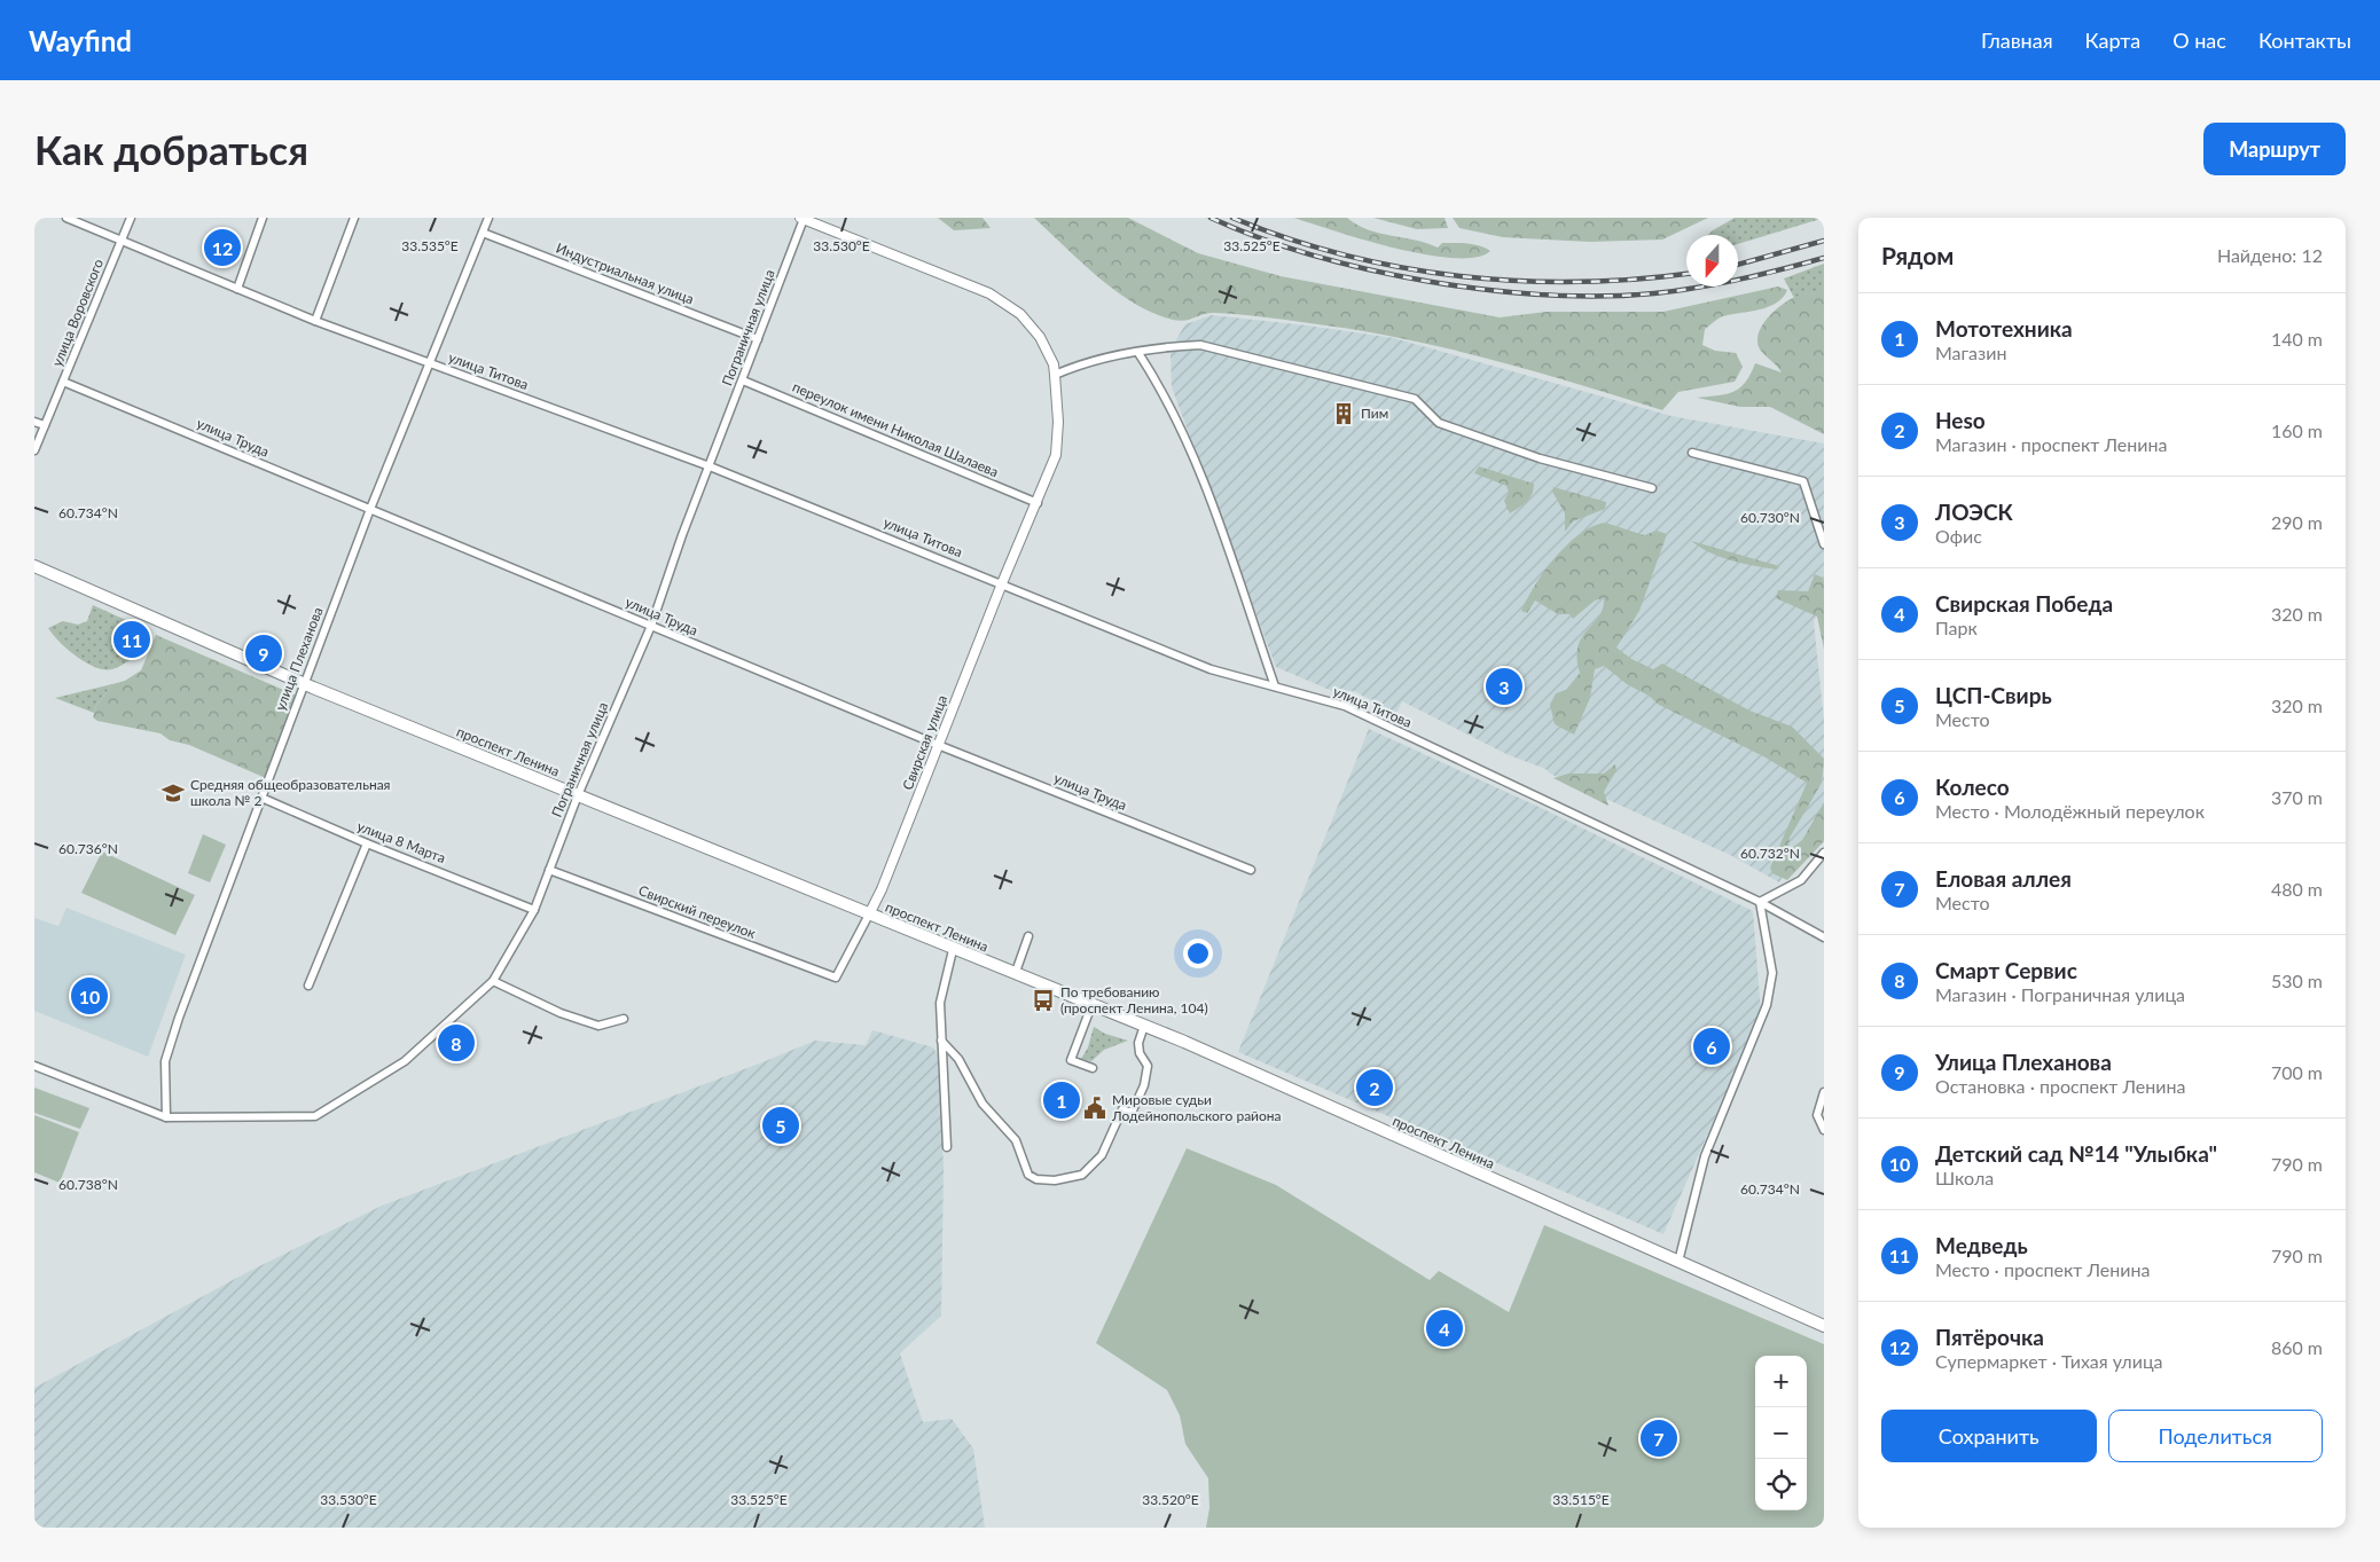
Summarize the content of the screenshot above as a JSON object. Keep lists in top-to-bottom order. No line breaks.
{"streets":{"main road":["проспект Ленина"],"street":["Индустриальная улица","улица Воровского","Пограничная улица","улица Титова","переулок имени Николая Шалаева","улица Труда","улица Плеханова","Свирская улица","улица 8 Марта","Свирский переулок"]},"crossings":[["Индустриальная улица","Пограничная улица"],["Индустриальная улица","улица Плеханова"],["улица Воровского","улица Титова"],["улица Воровского","улица Труда"],["Пограничная улица","улица Титова"],["Пограничная улица","переулок имени Николая Шалаева"],["Пограничная улица","улица Труда"],["Пограничная улица","улица Плеханова"],["Пограничная улица","Свирская улица"],["Пограничная улица","проспект Ленина"],["Пограничная улица","улица 8 Марта"],["Пограничная улица","Свирский переулок"],["улица Титова","улица Плеханова"],["улица Титова","Свирская улица"],["переулок имени Николая Шалаева","Свирская улица"],["улица Труда","улица Плеханова"],["улица Труда","Свирская улица"],["улица Плеханова","проспект Ленина"],["улица Плеханова","улица 8 Марта"],["Свирская улица","проспект Ленина"],["Свирская улица","Свирский переулок"]],"places":{"building":["Пим"],"school or university":["Средняя общеобразовательная школа № 2"],"bus stop":["По требованию (проспект Ленина, 104)"],"public building":["Мировые судьи Лодейнопольского района"]},"north":"bottom","page":{"header":"Wayfind","nav":["Главная","Карта","О нас","Контакты"],"buttons":["Маршрут",["Сохранить","Поделиться"]],"title":"Как добраться","heading":["Рядом","Найдено: 12"],"pins":["12","11","9","3","10","8","6","2","1","5","4","7"],"list":[{"mark":"1","name":"Мототехника","note":"Магазин","value":"140 m"},{"mark":"2","name":"Heso","note":"Магазин · проспект Ленина","value":"160 m"},{"mark":"3","name":"ЛОЭСК","note":"Офис","value":"290 m"},{"mark":"4","name":"Свирская Победа","note":"Парк","value":"320 m"},{"mark":"5","name":"ЦСП-Свирь","note":"Место","value":"320 m"},{"mark":"6","name":"Колесо","note":"Место · Молодёжный переулок","value":"370 m"},{"mark":"7","name":"Еловая аллея","note":"Место","value":"480 m"},{"mark":"8","name":"Смарт Сервис","note":"Магазин · Пограничная улица","value":"530 m"},{"mark":"9","name":"Улица Плеханова","note":"Остановка · проспект Ленина","value":"700 m"},{"mark":"10","name":"Детский сад №14 \"Улыбка\"","note":"Школа","value":"790 m"},{"mark":"11","name":"Медведь","note":"Место · проспект Ленина","value":"790 m"},{"mark":"12","name":"Пятёрочка","note":"Супермаркет · Тихая улица","value":"860 m"}],"map_buttons":["+","−"]},"coordinates":["33.535°E","33.530°E","33.525°E","60.734°N","60.730°N","60.736°N","60.732°N","60.738°N","33.520°E","33.515°E"]}
